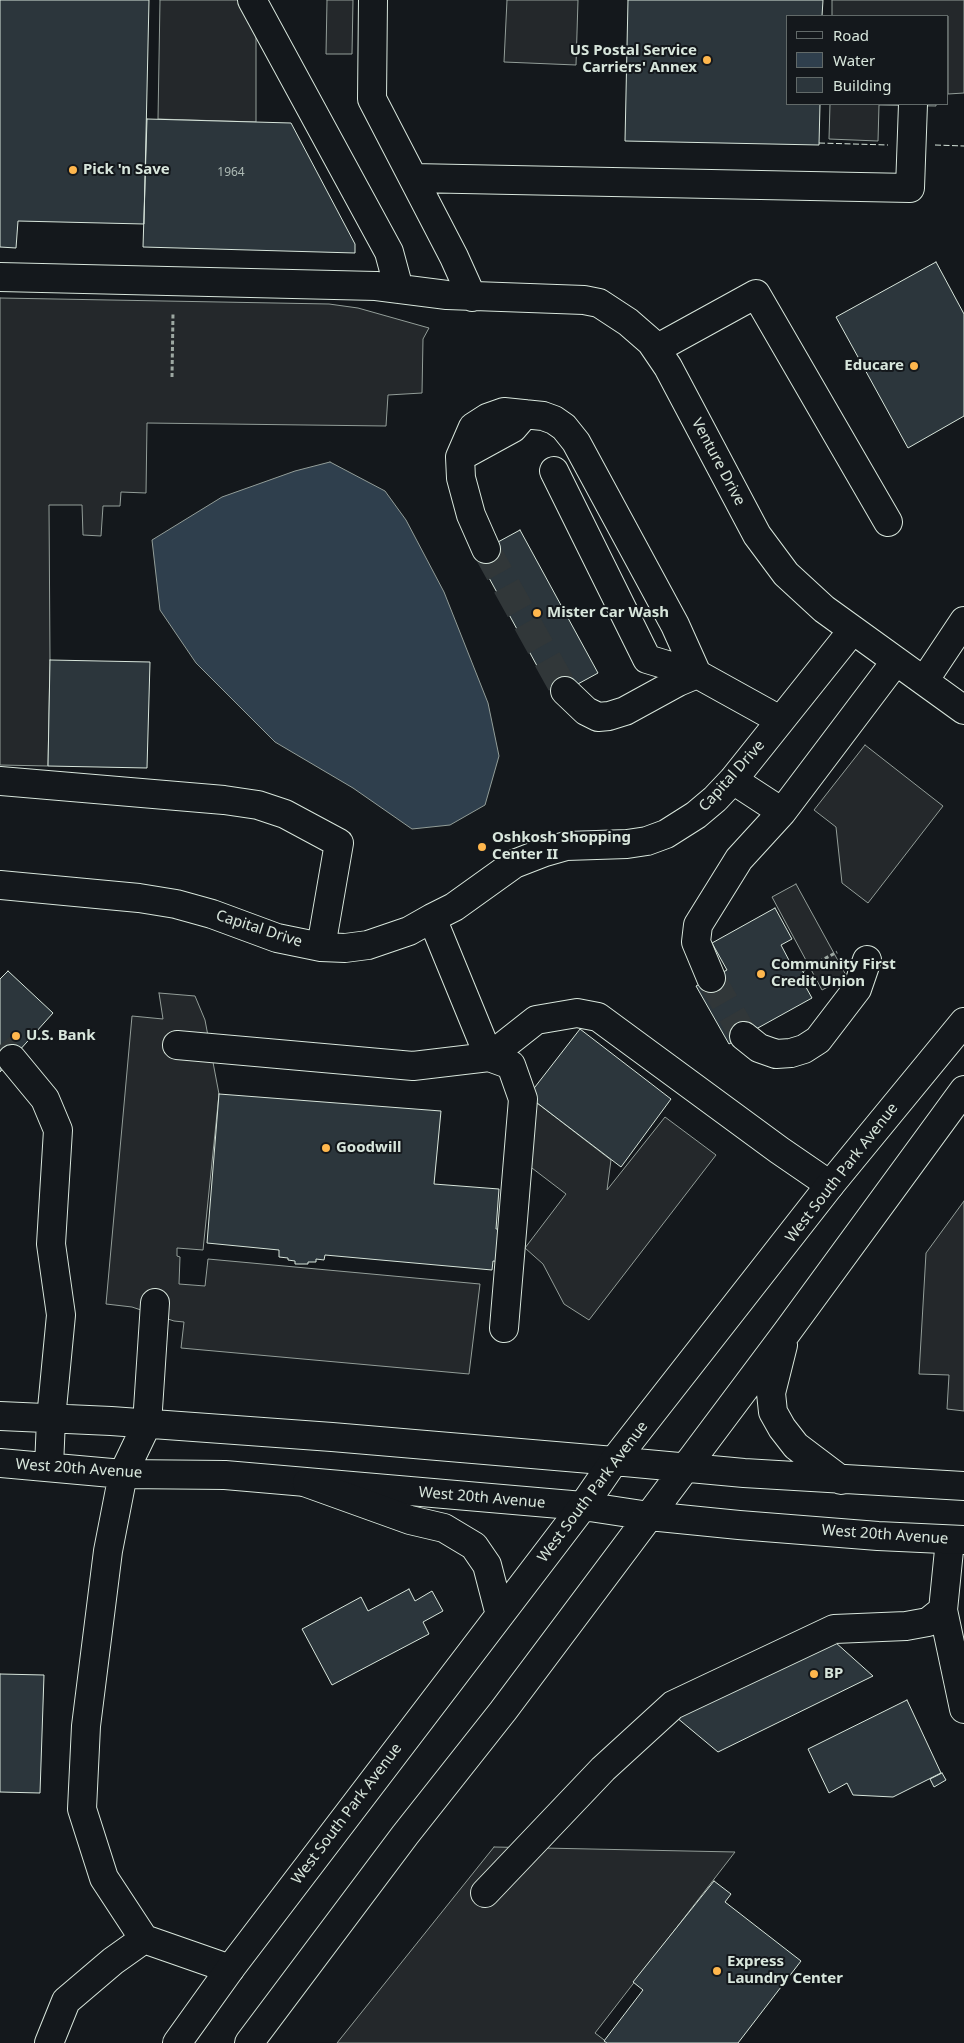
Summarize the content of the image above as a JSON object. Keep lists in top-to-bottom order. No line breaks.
{"streets":{"main road":["Venture Drive","Capital Drive","West South Park Avenue","West 20th Avenue"]},"crossings":[["Venture Drive","Capital Drive"],["West South Park Avenue","West 20th Avenue"]],"places":["US Postal Service Carriers' Annex","Pick 'n Save","Educare","Mister Car Wash","Oshkosh Shopping Center II","Community First Credit Union","U.S. Bank","Goodwill","BP","Express Laundry Center"],"house_numbers":["1964"],"legend":["Road","Water","Building"]}
